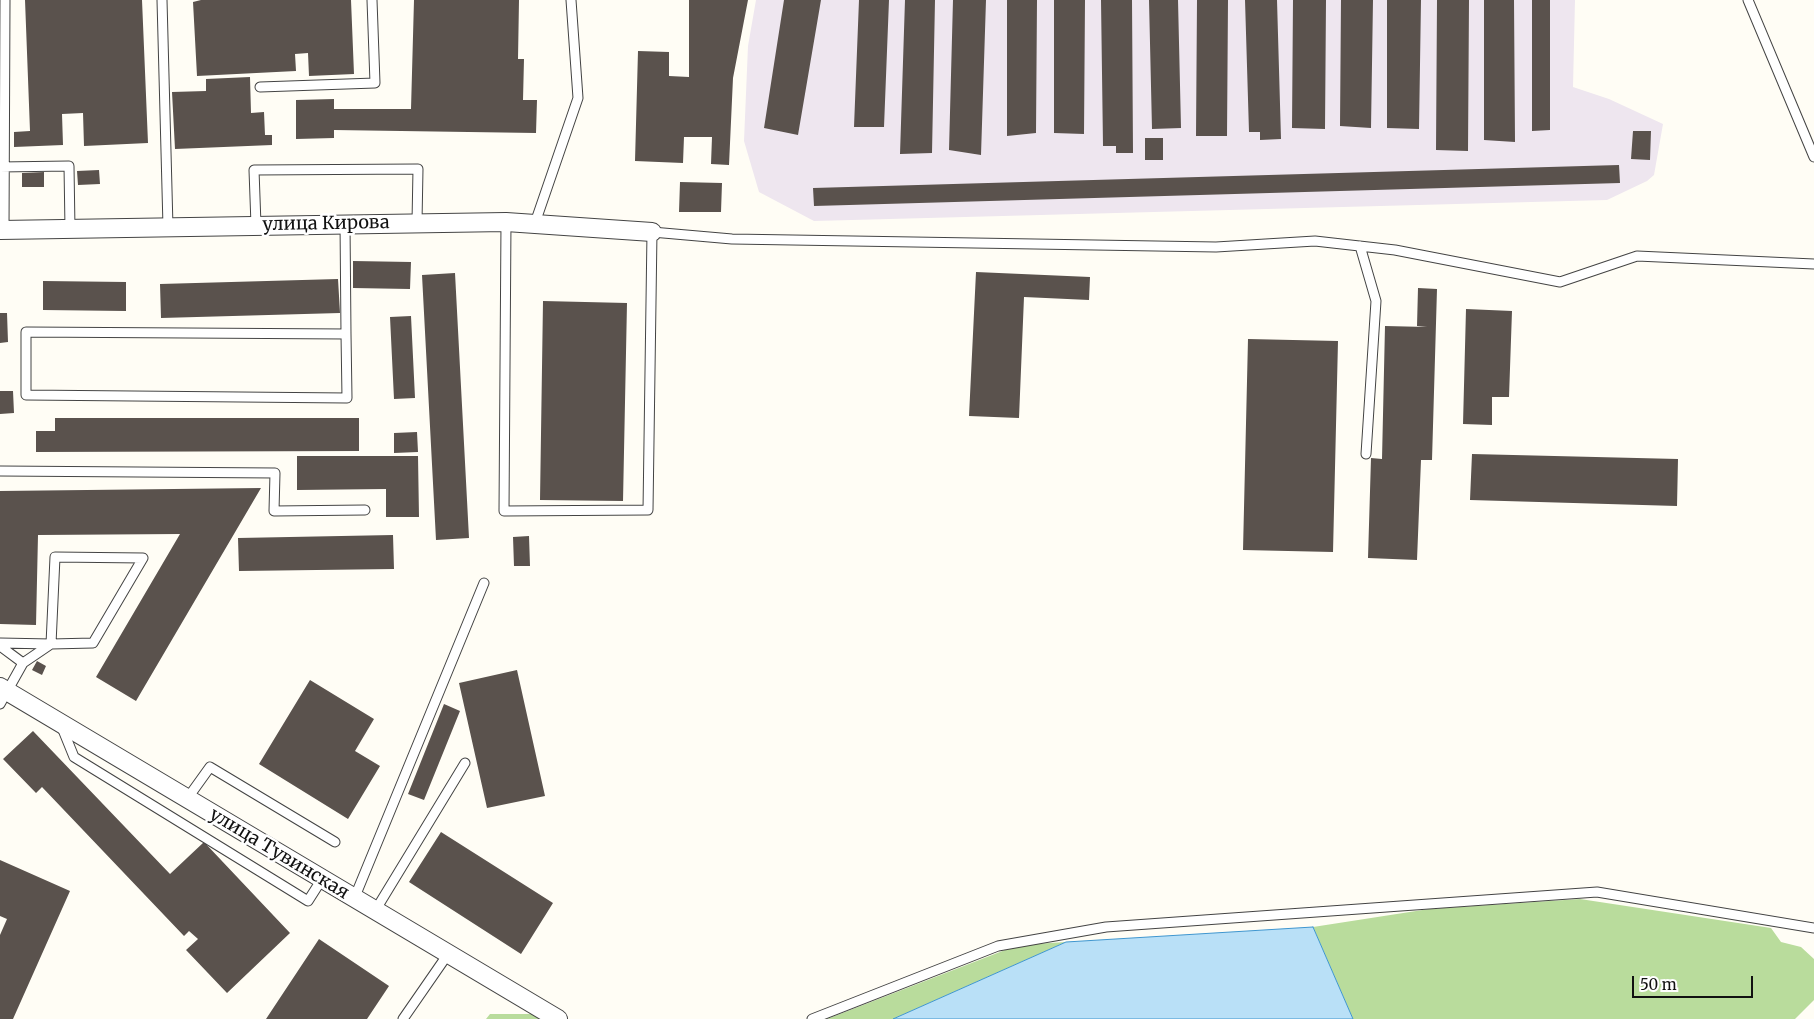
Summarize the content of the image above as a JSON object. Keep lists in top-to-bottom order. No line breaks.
{"streets":{"street":["улица Кирова","улица Тувинская"]},"scale_bar":"50 m"}
